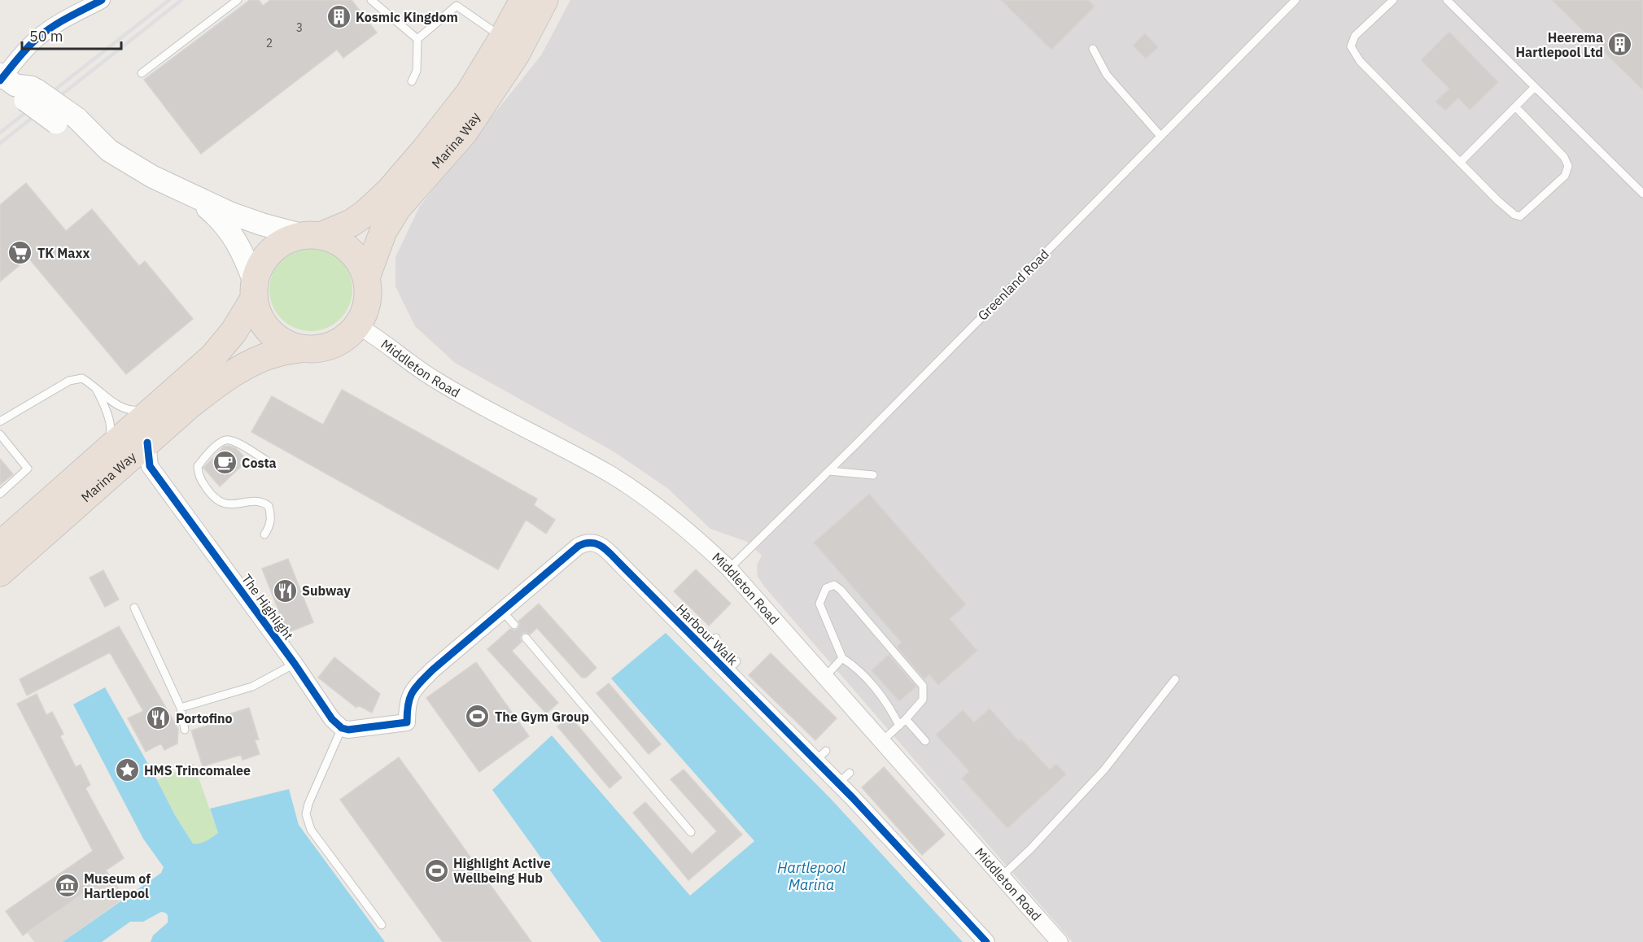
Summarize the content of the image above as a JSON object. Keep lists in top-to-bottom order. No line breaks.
{"streets":{"highway":["Marina Way"],"street":["Middleton Road","The Highlight","Harbour Walk"],"lane":["Greenland Road"]},"crossings":[["Marina Way","Middleton Road"],["Marina Way","The Highlight"],["Greenland Road","Middleton Road"],["The Highlight","Harbour Walk"]],"water":["Hartlepool Marina"],"places":{"building":["Kosmic Kingdom","Heerema Hartlepool Ltd"],"supermarket":["TK Maxx"],"cafe":["Costa"],"restaurant":["Subway","Portofino"],"sports":["The Gym Group","Highlight Active Wellbeing Hub"],"place":["HMS Trincomalee"],"museum":["Museum of Hartlepool"]},"house_numbers":["3","2"],"scale_bar":"50 m"}
